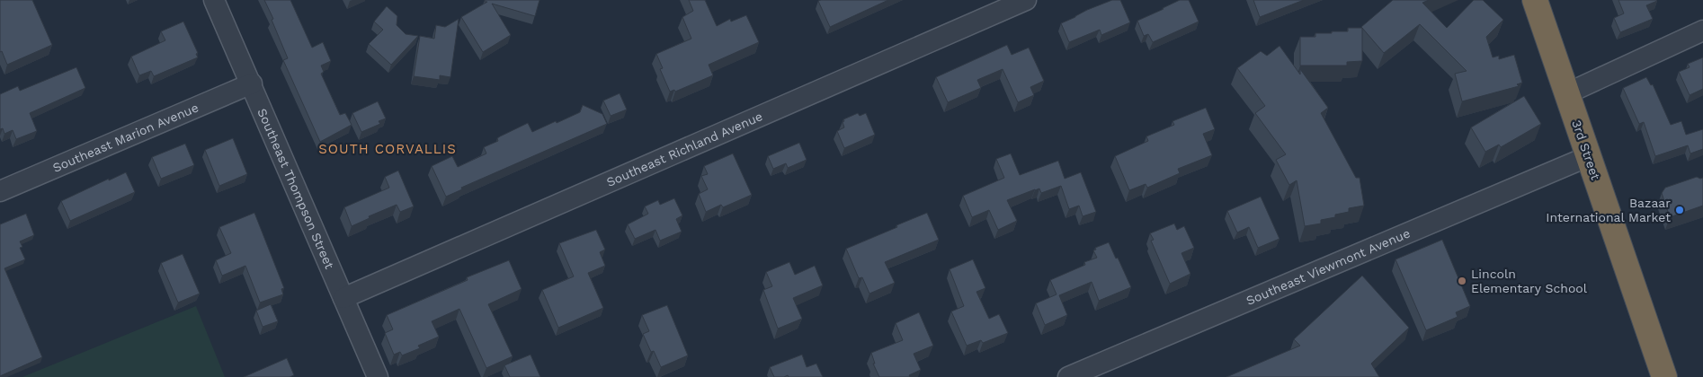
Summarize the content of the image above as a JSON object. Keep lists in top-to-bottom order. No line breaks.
{"streets":{"highway":["3rd Street"],"street":["Southeast Marion Avenue","Southeast Richland Avenue","Southeast Thompson Street","Southeast Viewmont Avenue"]},"crossings":[["Southeast Marion Avenue","Southeast Thompson Street"],["Southeast Richland Avenue","Southeast Thompson Street"],["3rd Street","Southeast Viewmont Avenue"]],"districts":["SOUTH CORVALLIS"],"places":["Bazaar International Market","Lincoln Elementary School"]}
